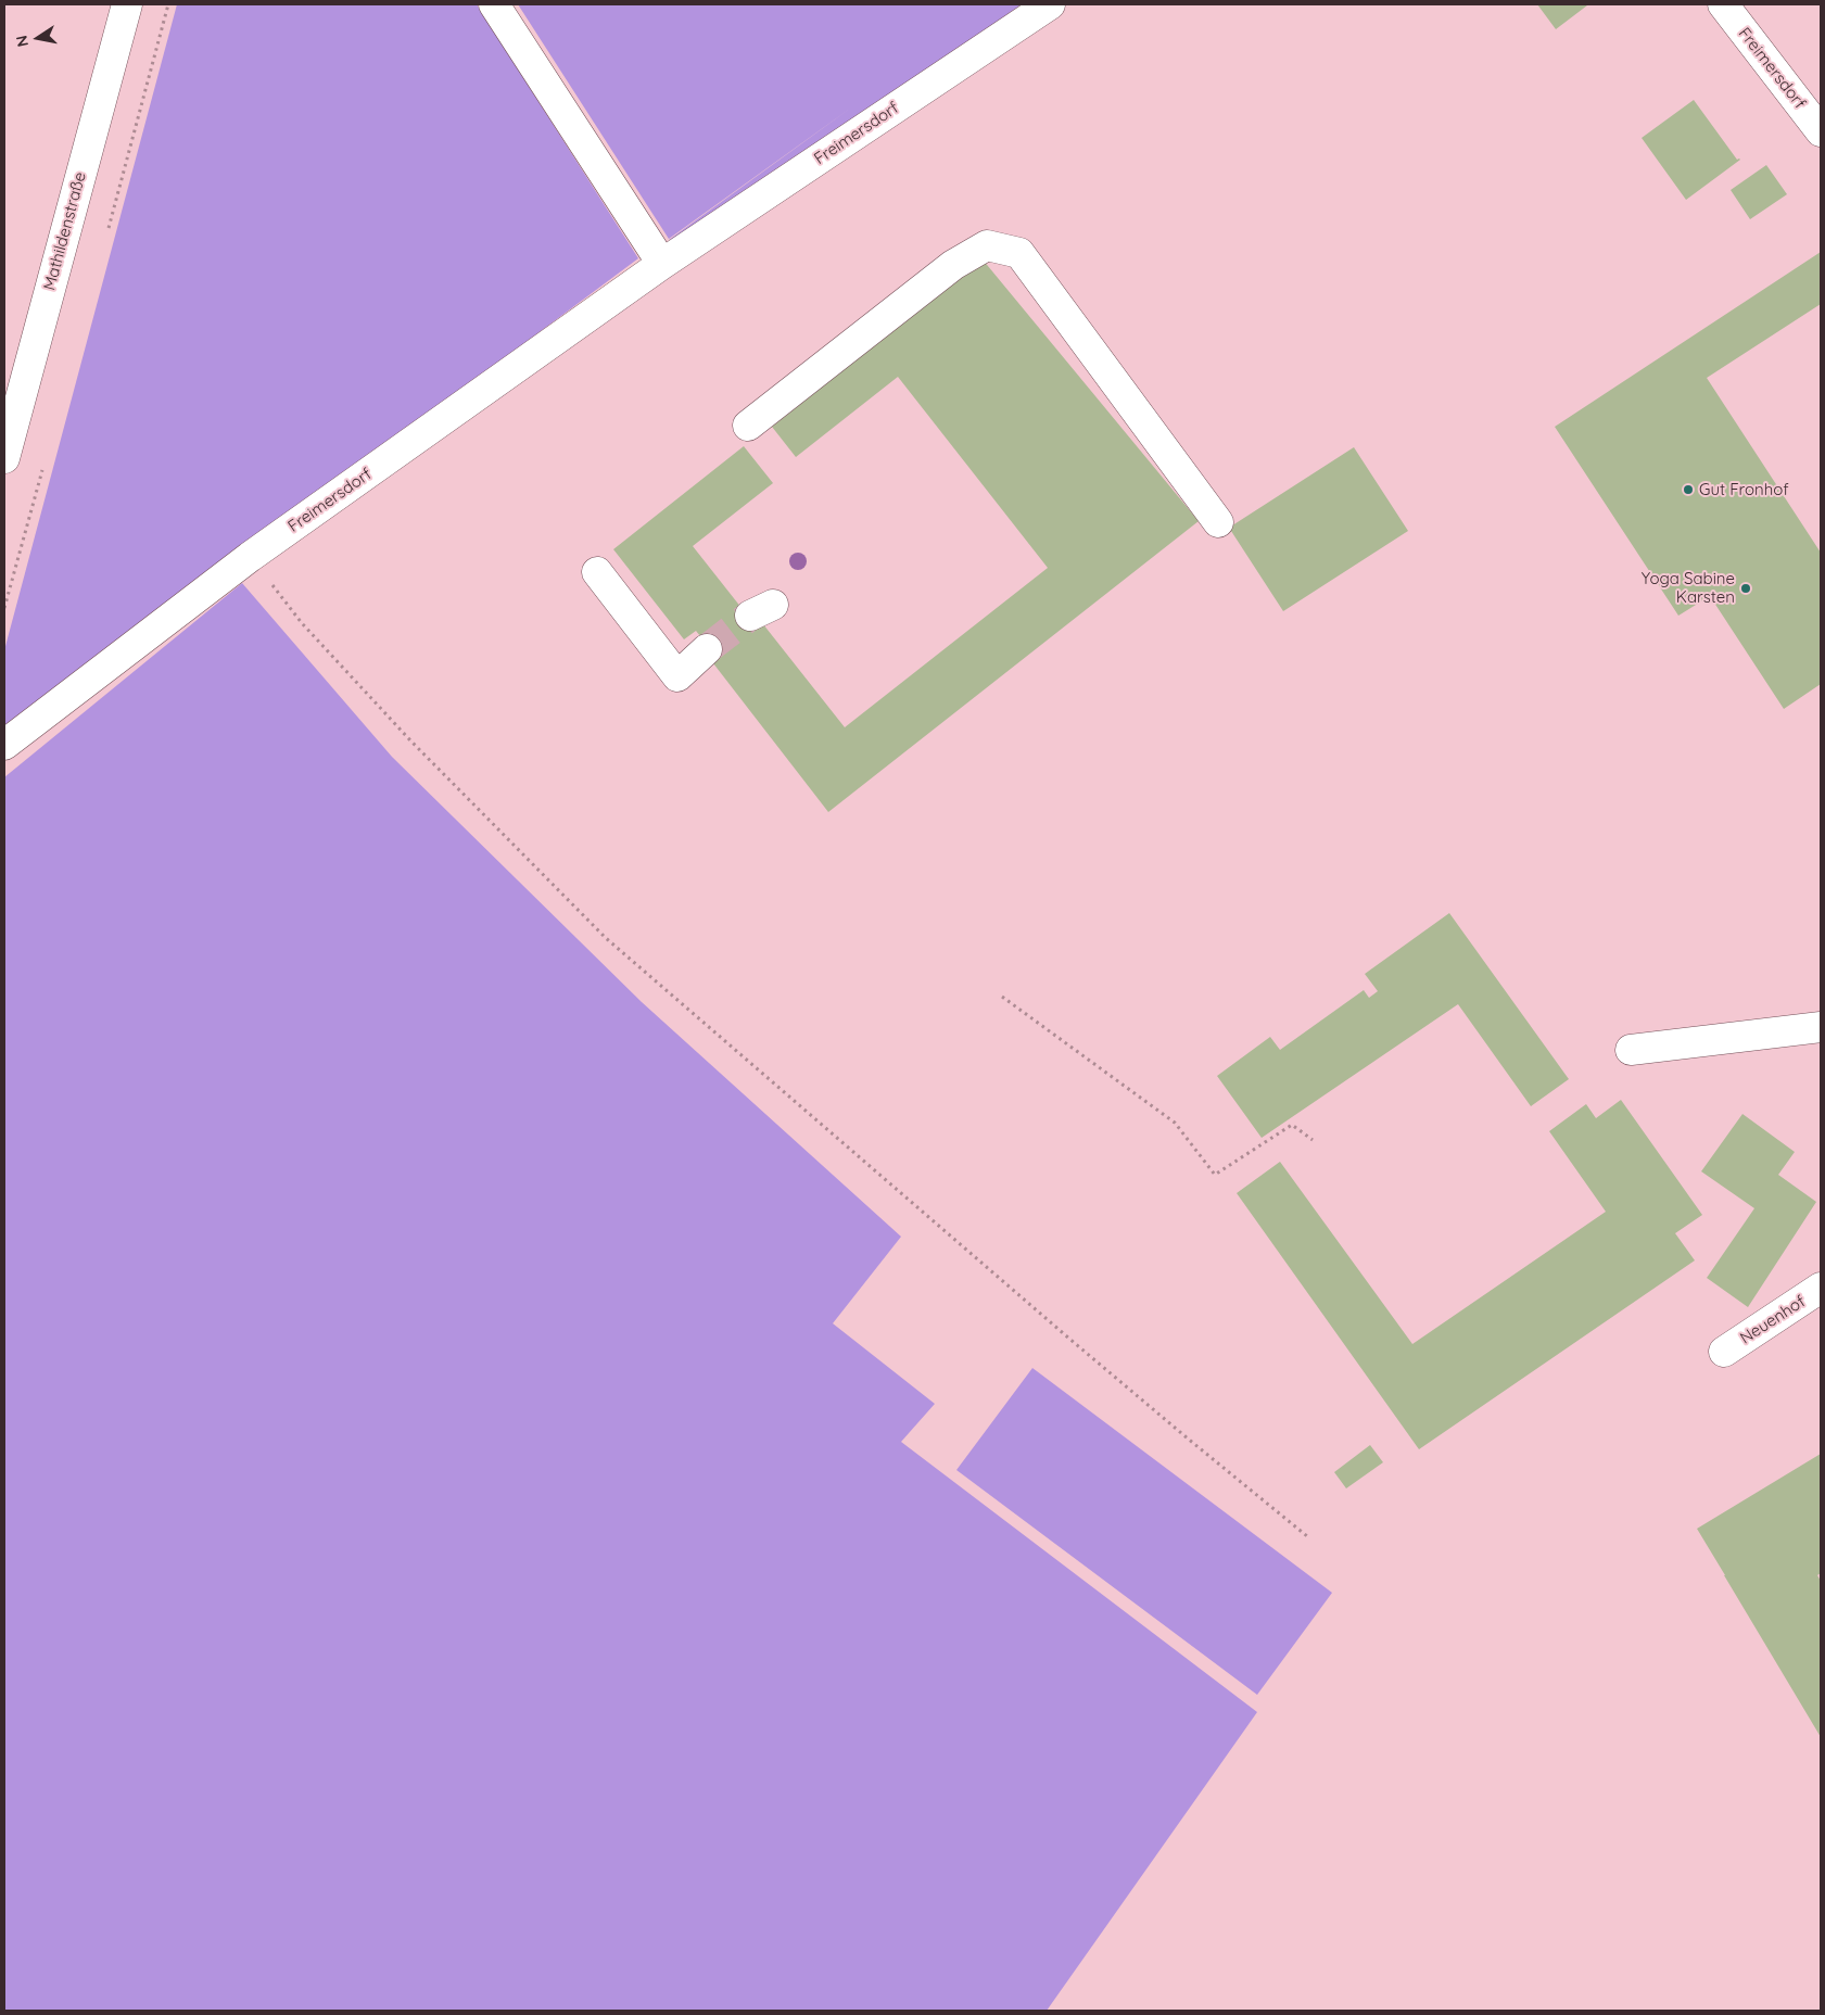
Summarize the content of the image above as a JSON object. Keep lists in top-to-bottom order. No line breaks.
{"streets":{"street":["Freimersdorf","Mathildenstraße","Neuenhof"]},"places":["Gut Fronhof","Yoga Sabine Karsten"],"north":"left"}
